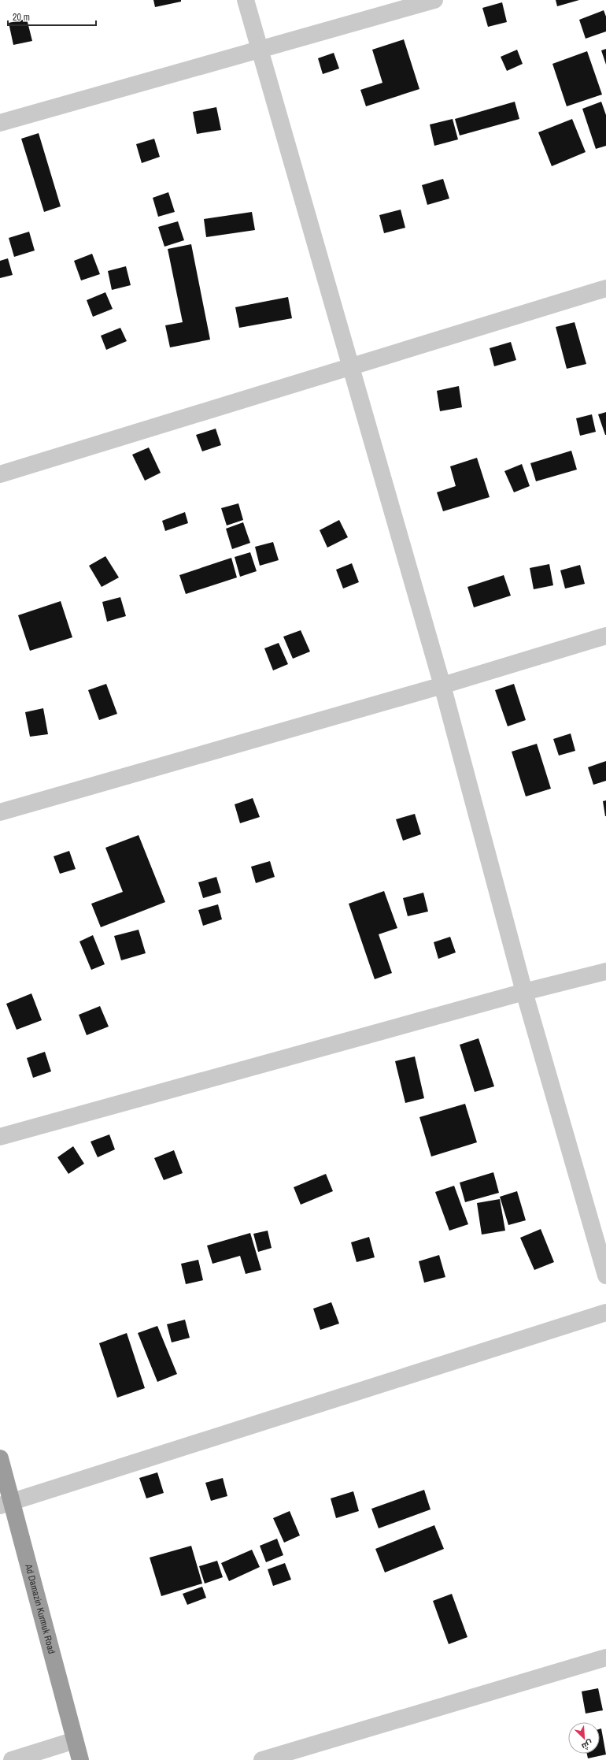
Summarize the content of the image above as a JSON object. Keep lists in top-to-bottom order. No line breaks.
{"streets":{"highway":["Ad Damazin Kurmuk Road"]},"scale_bar":"20 m","north":"bottom right"}
